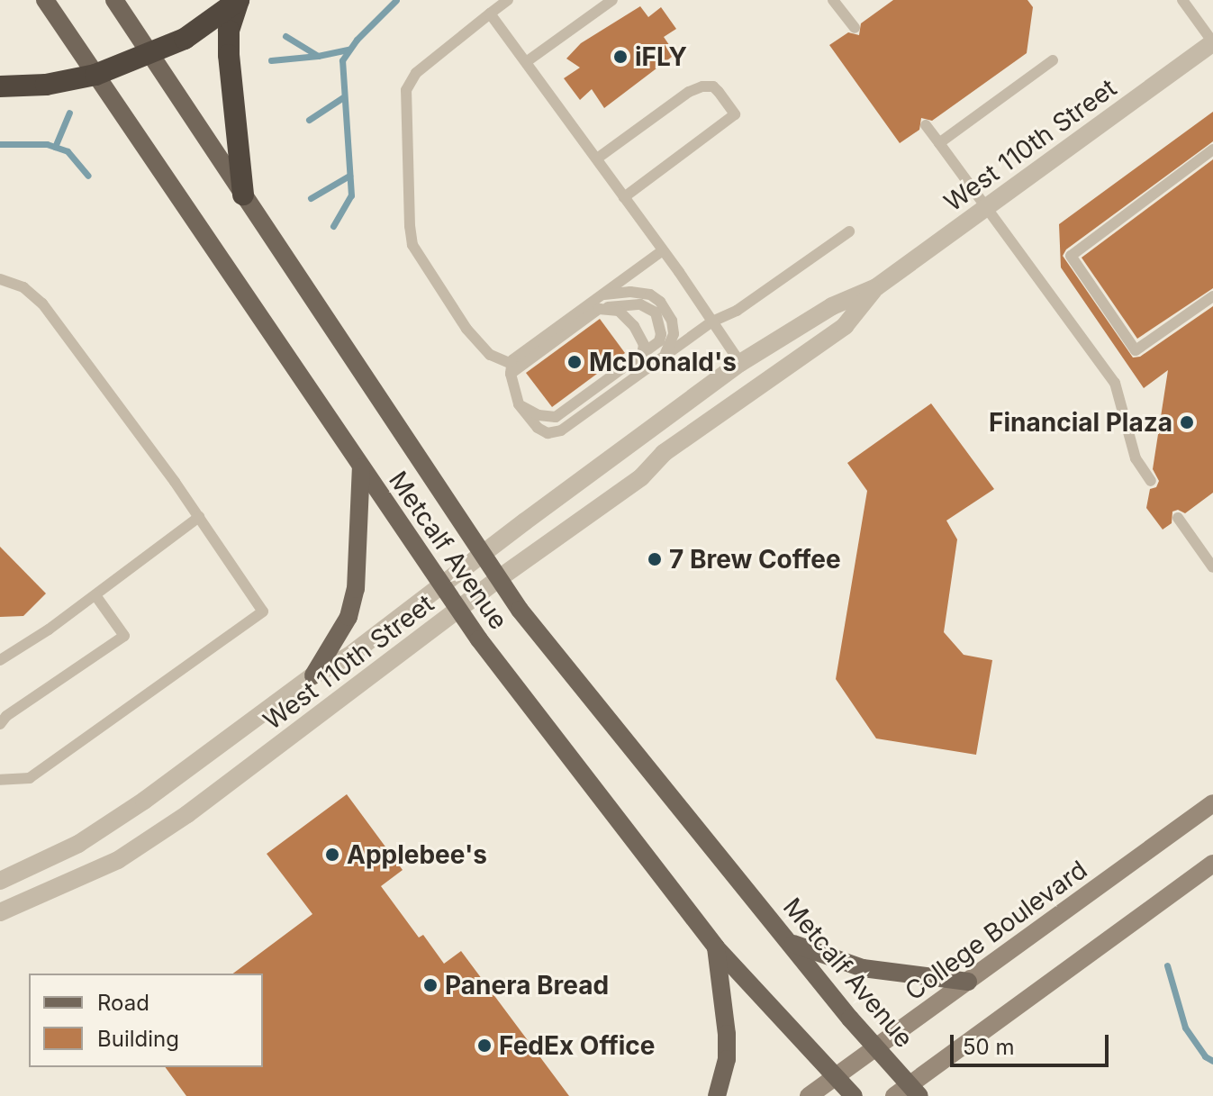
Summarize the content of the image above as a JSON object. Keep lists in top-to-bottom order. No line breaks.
{"streets":{"main road":["Metcalf Avenue","College Boulevard"],"street":["West 110th Street"]},"crossings":[["West 110th Street","Metcalf Avenue"],["Metcalf Avenue","College Boulevard"]],"places":["iFLY","McDonald's","Financial Plaza","7 Brew Coffee","Applebee's","Panera Bread","FedEx Office"],"legend":["Road","Building"],"scale_bar":"50 m"}
